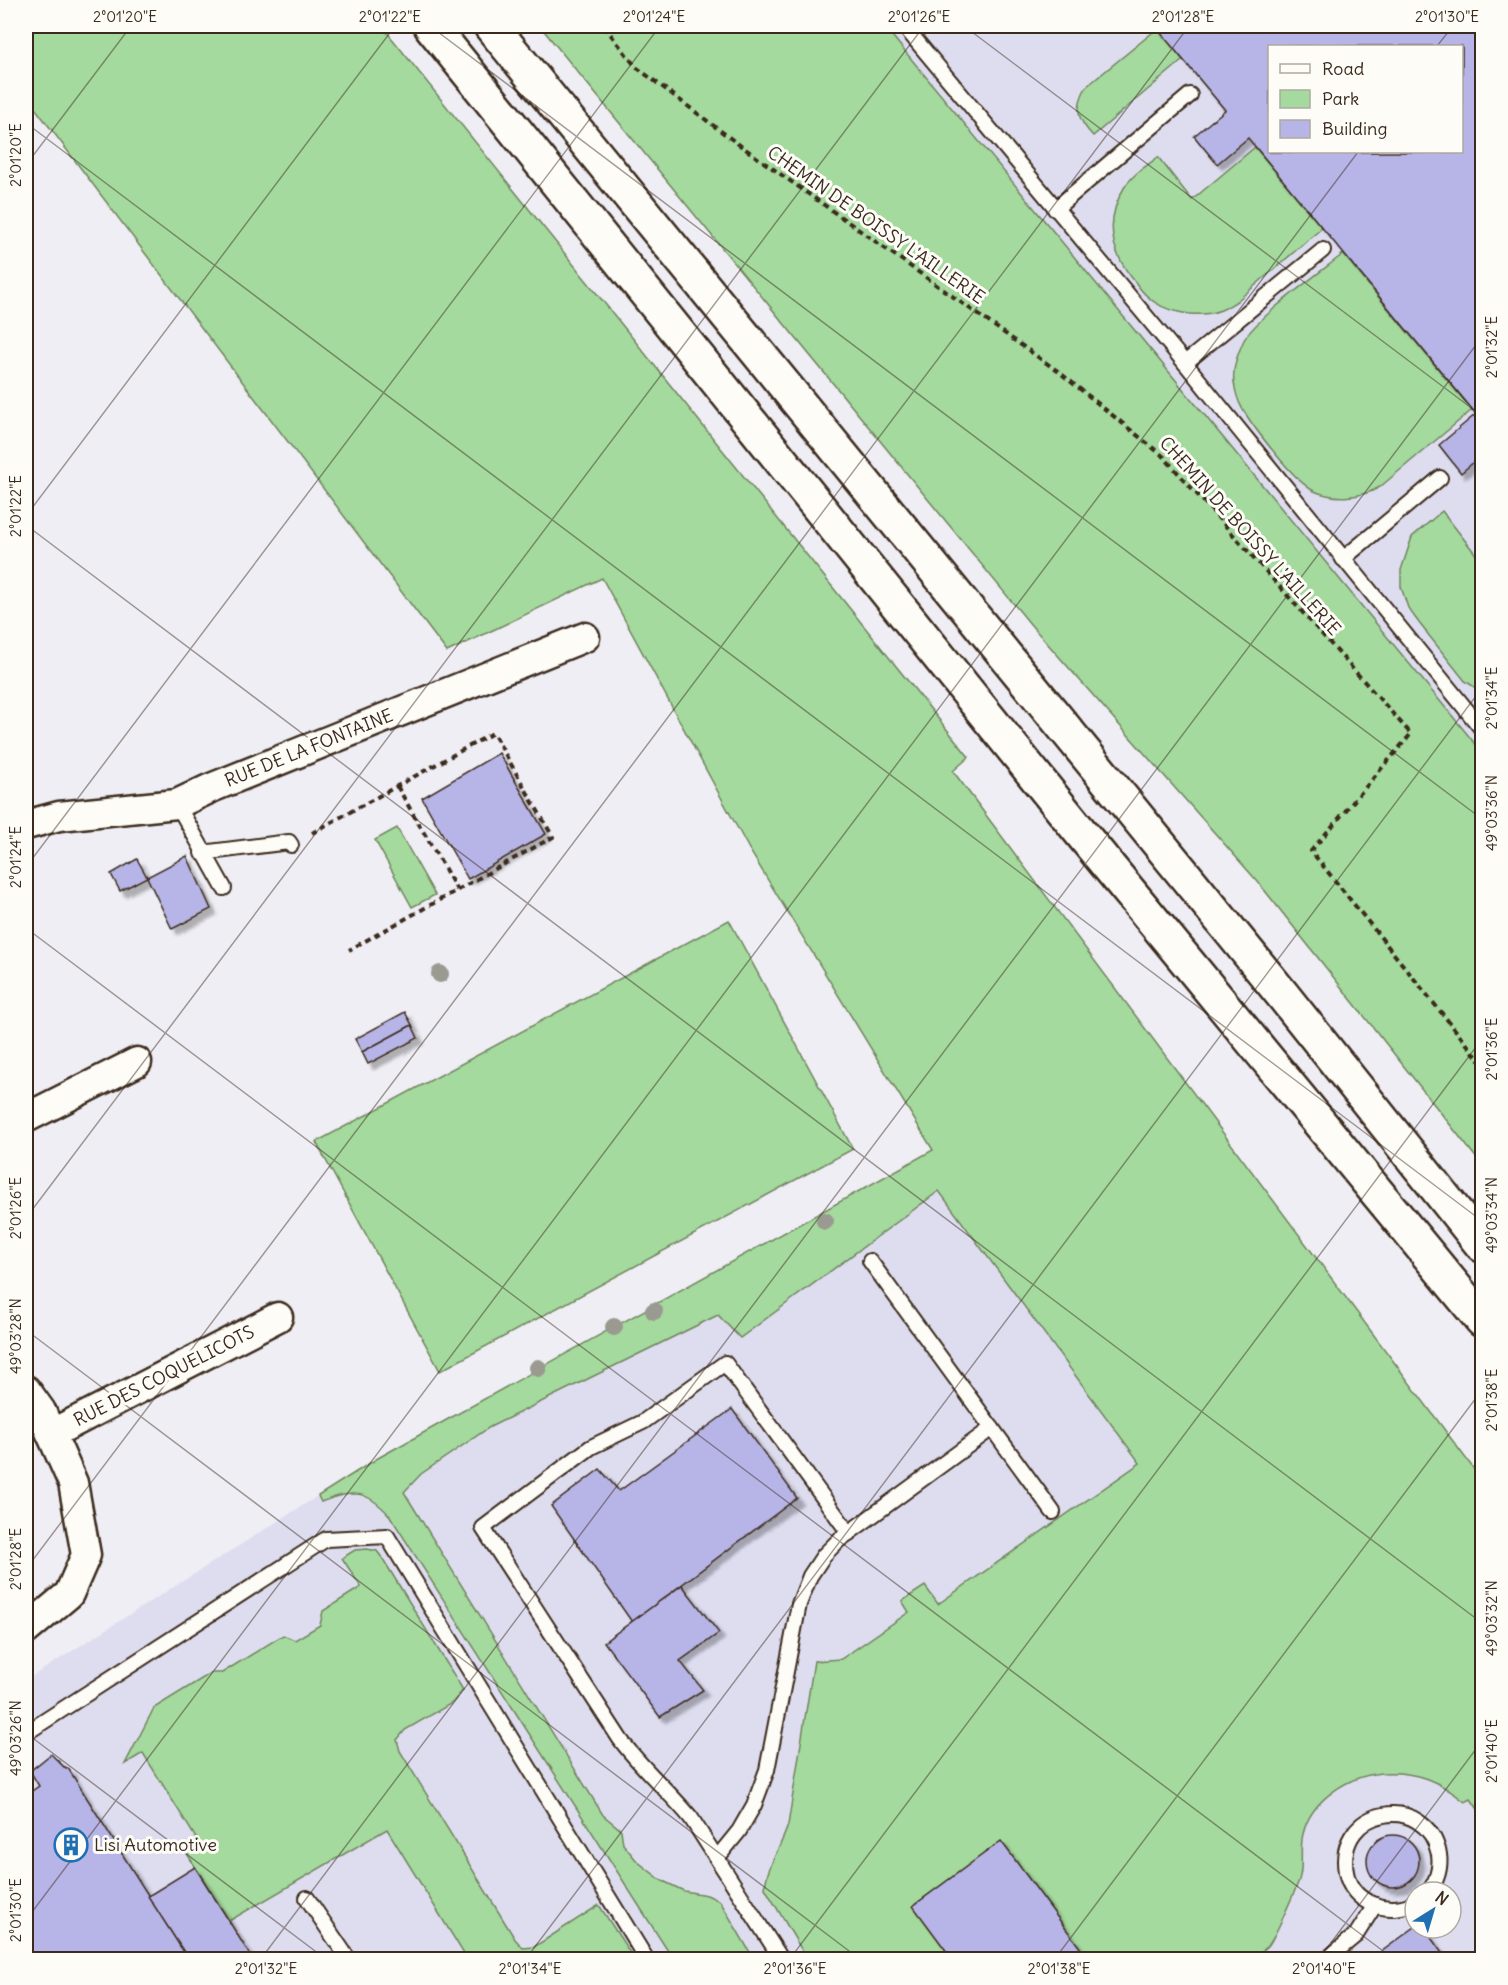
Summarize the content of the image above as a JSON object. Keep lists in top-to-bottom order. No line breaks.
{"streets":{"street":["RUE DE LA FONTAINE","RUE DES COQUELICOTS"],"path":["CHEMIN DE BOISSY L'AILLERIE"]},"places":{"building":["Lisi Automotive"]},"legend":["Road","Park","Building"],"north":"top right","coordinates":["2°01'20\"E","2°01'22\"E","2°01'24\"E","2°01'26\"E","2°01'28\"E","2°01'30\"E","2°01'32\"E","2°01'34\"E","49°03'36\"N","2°01'36\"E","49°03'34\"N","49°03'28\"N","2°01'38\"E","49°03'32\"N","49°03'26\"N","2°01'40\"E"]}
